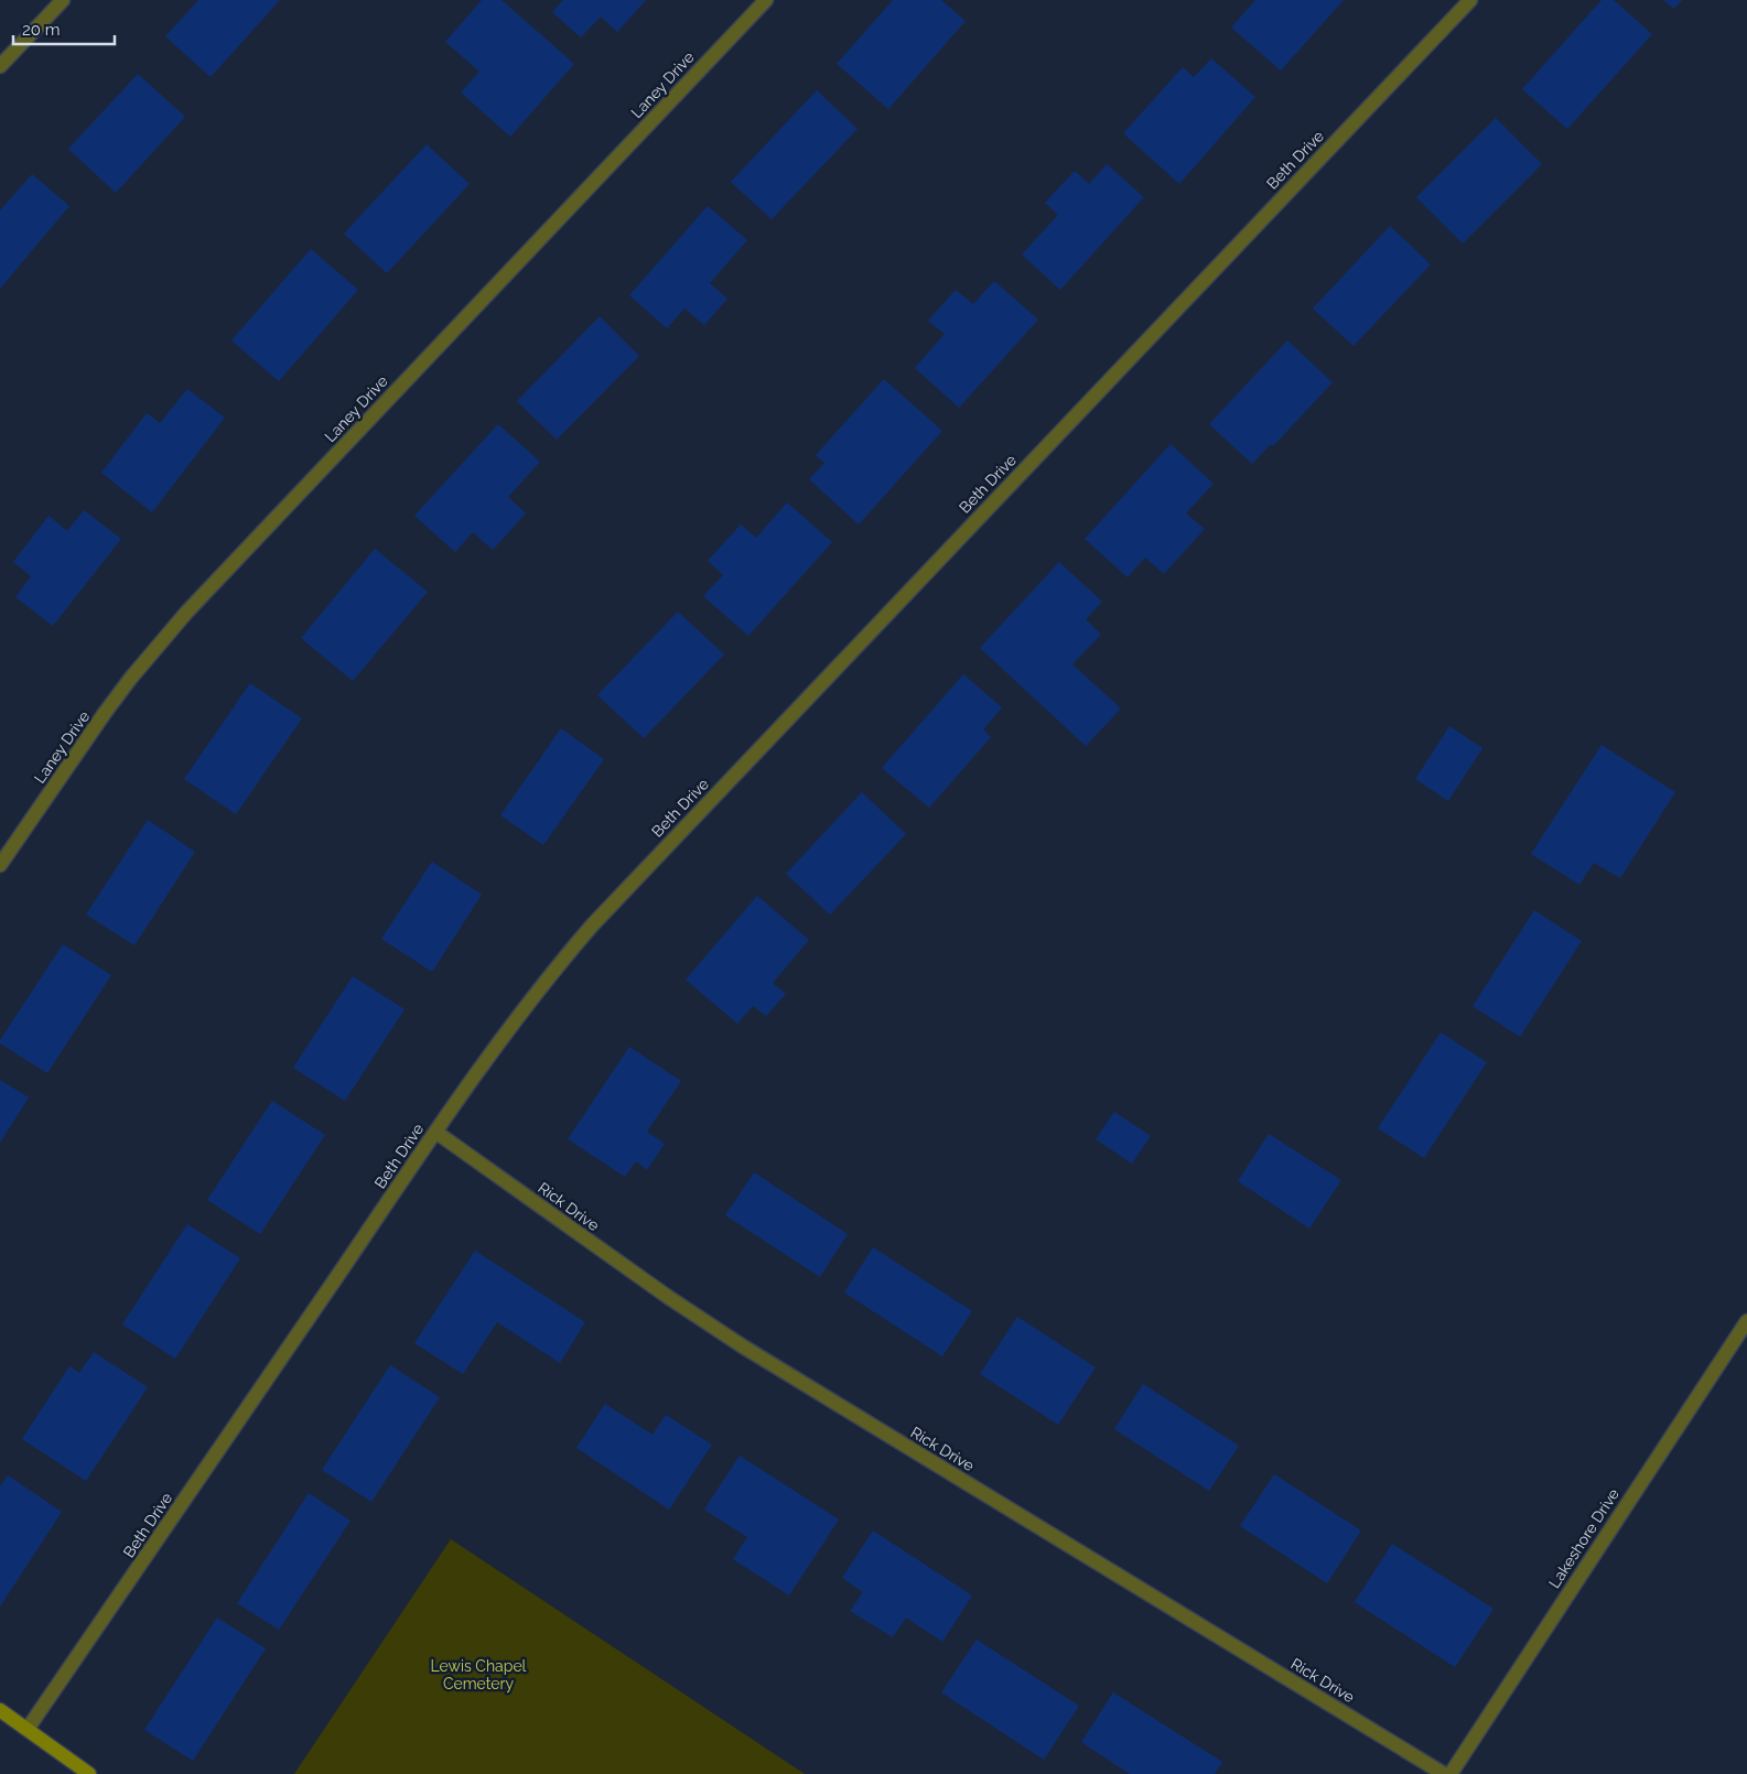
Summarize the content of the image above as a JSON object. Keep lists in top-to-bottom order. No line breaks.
{"streets":{"street":["Laney Drive","Beth Drive","Rick Drive","Lakeshore Drive"]},"crossings":[["Beth Drive","Rick Drive"]],"parks":["Lewis Chapel Cemetery"],"scale_bar":"20 m"}
